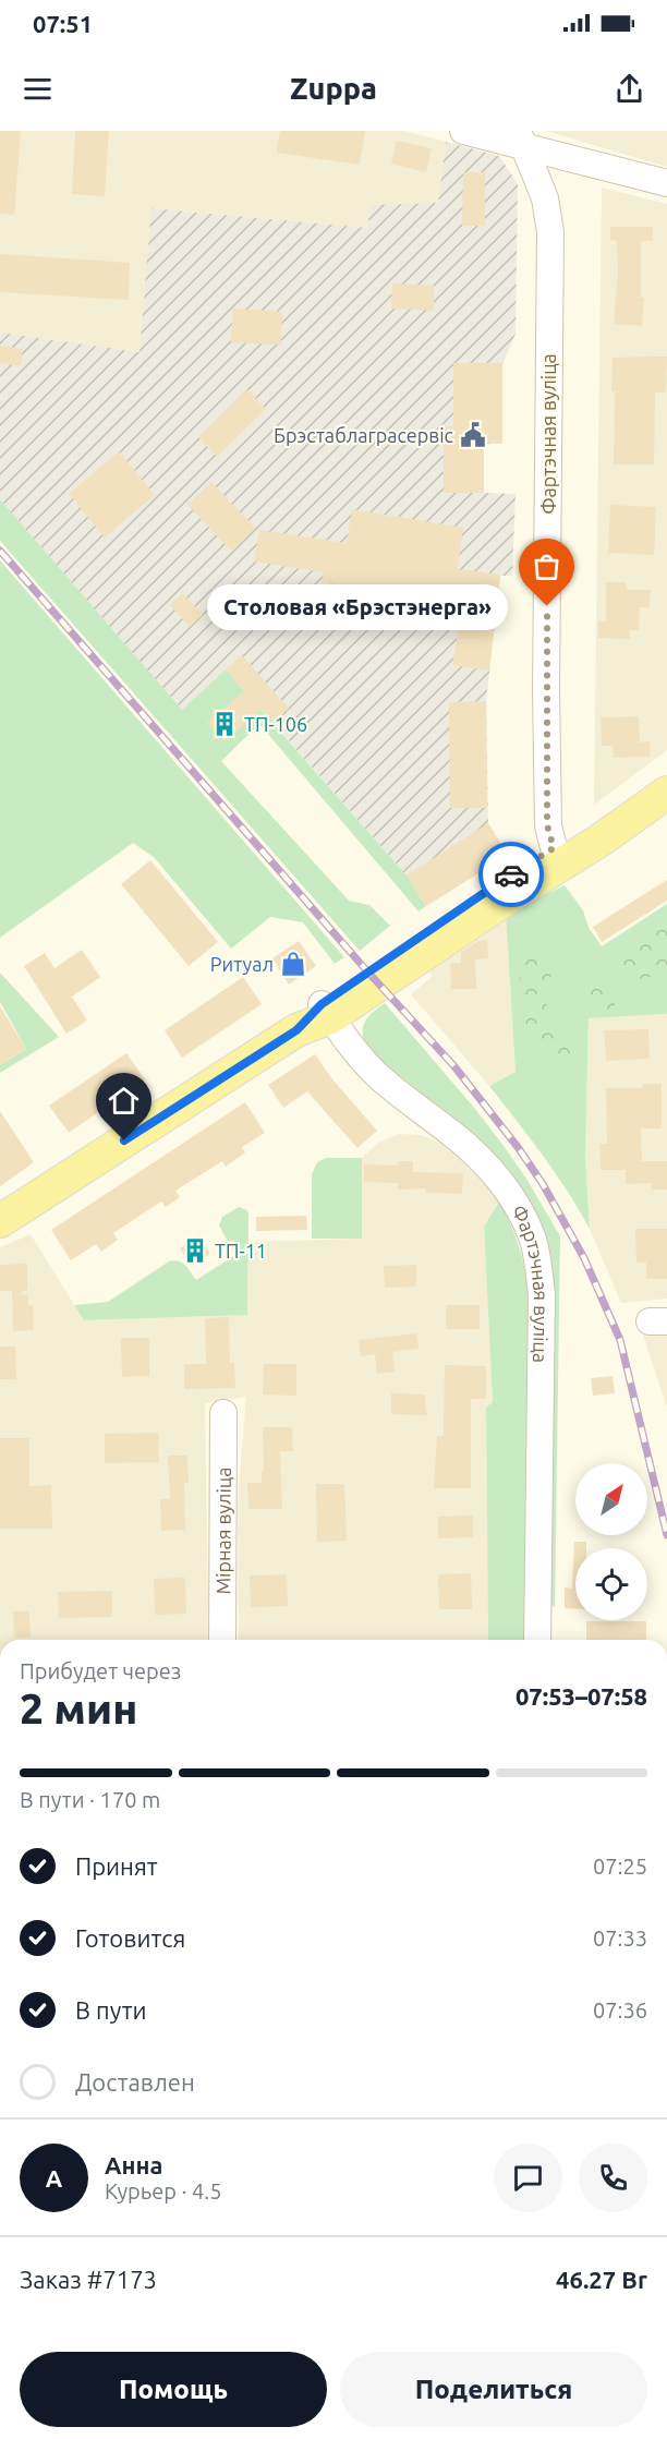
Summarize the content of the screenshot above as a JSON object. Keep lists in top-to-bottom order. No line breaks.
{"streets":{"street":["Фартэчная вуліца","Мірная вуліца"]},"places":{"public building":["Брэстаблаграсервіс"],"other":["Столовая «Брэстэнерга»"],"building":["ТП-106","ТП-11"],"shop":["Ритуал"]},"north":"top right","page":{"status":"07:51","header":"Zuppa","bubble":"Столовая «Брэстэнерга»","heading":["2 мин","Прибудет через","07:53–07:58"],"panel":["Анна","Курьер · 4.5","Заказ #7173","46.27 Br"],"bar":"В пути · 170 m","list":[["Принят","07:25"],["Готовится","07:33"],["В пути","07:36"],"Доставлен"],"round":"А","buttons":["Помощь","Поделиться"]}}
